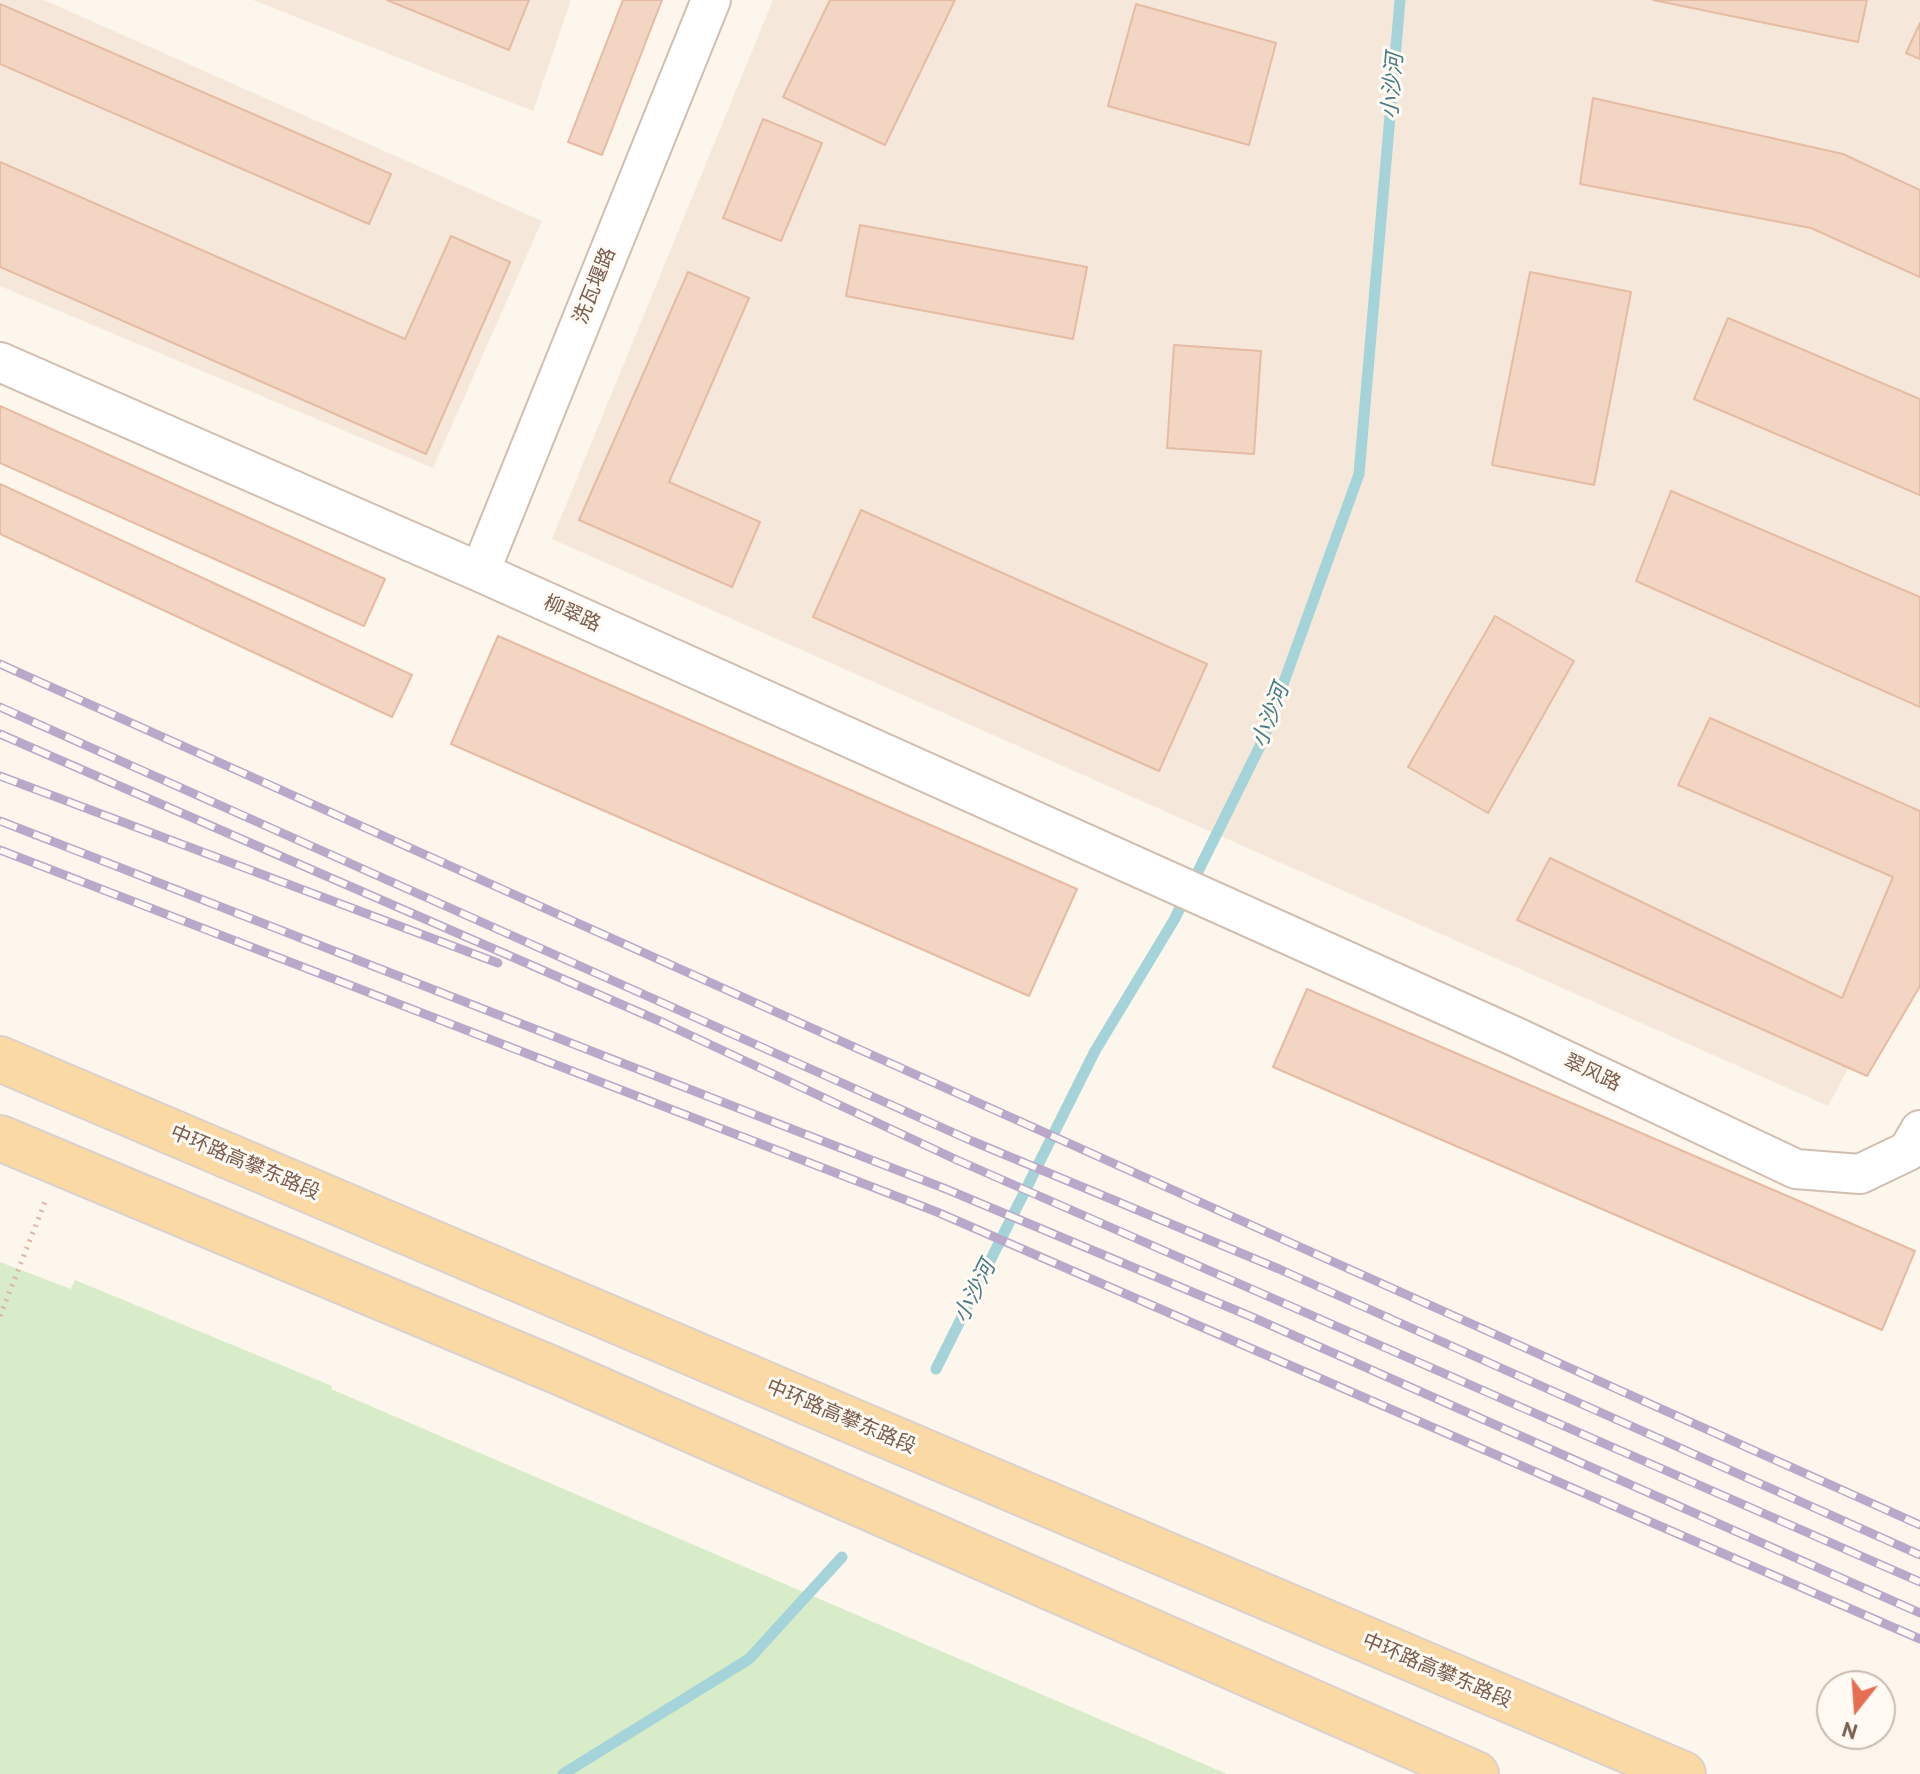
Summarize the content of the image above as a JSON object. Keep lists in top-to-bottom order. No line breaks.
{"streets":{"main road":["中环路高攀东路段"],"street":["洗瓦堰路","柳翠路","翠风路"]},"crossings":[["洗瓦堰路","柳翠路"],["柳翠路","翠风路"]],"water":["小沙河"],"north":"bottom"}
